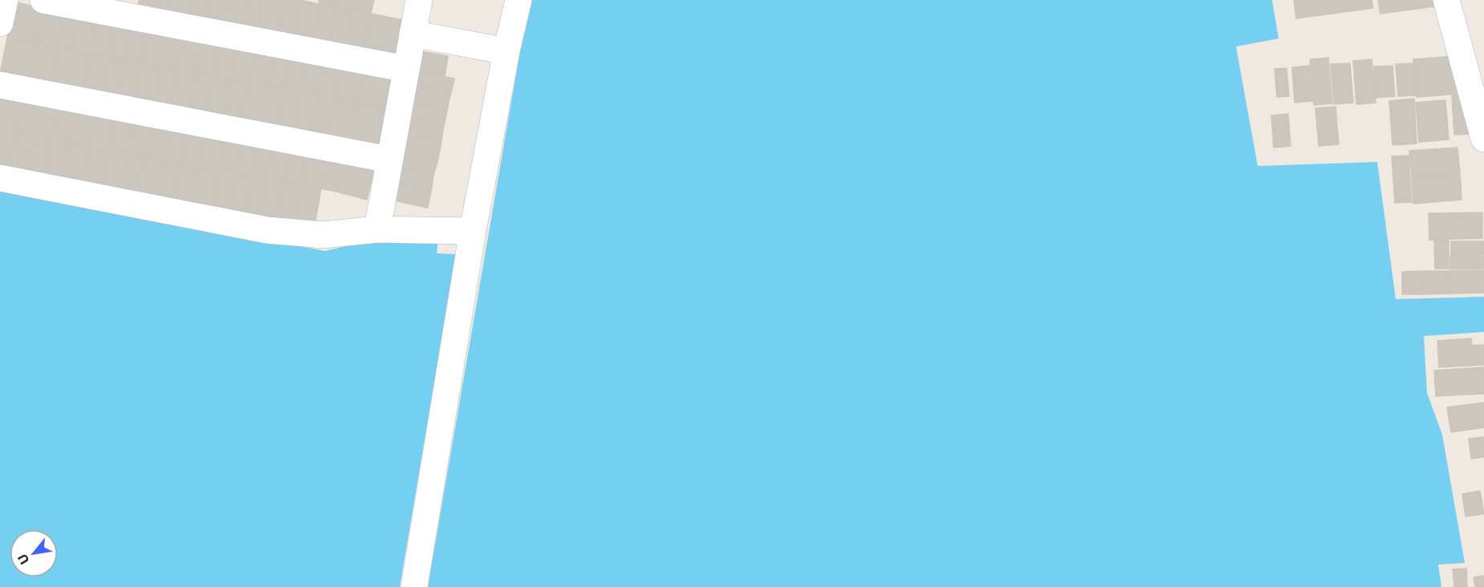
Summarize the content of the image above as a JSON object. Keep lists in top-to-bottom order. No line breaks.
{"north":"bottom left"}
